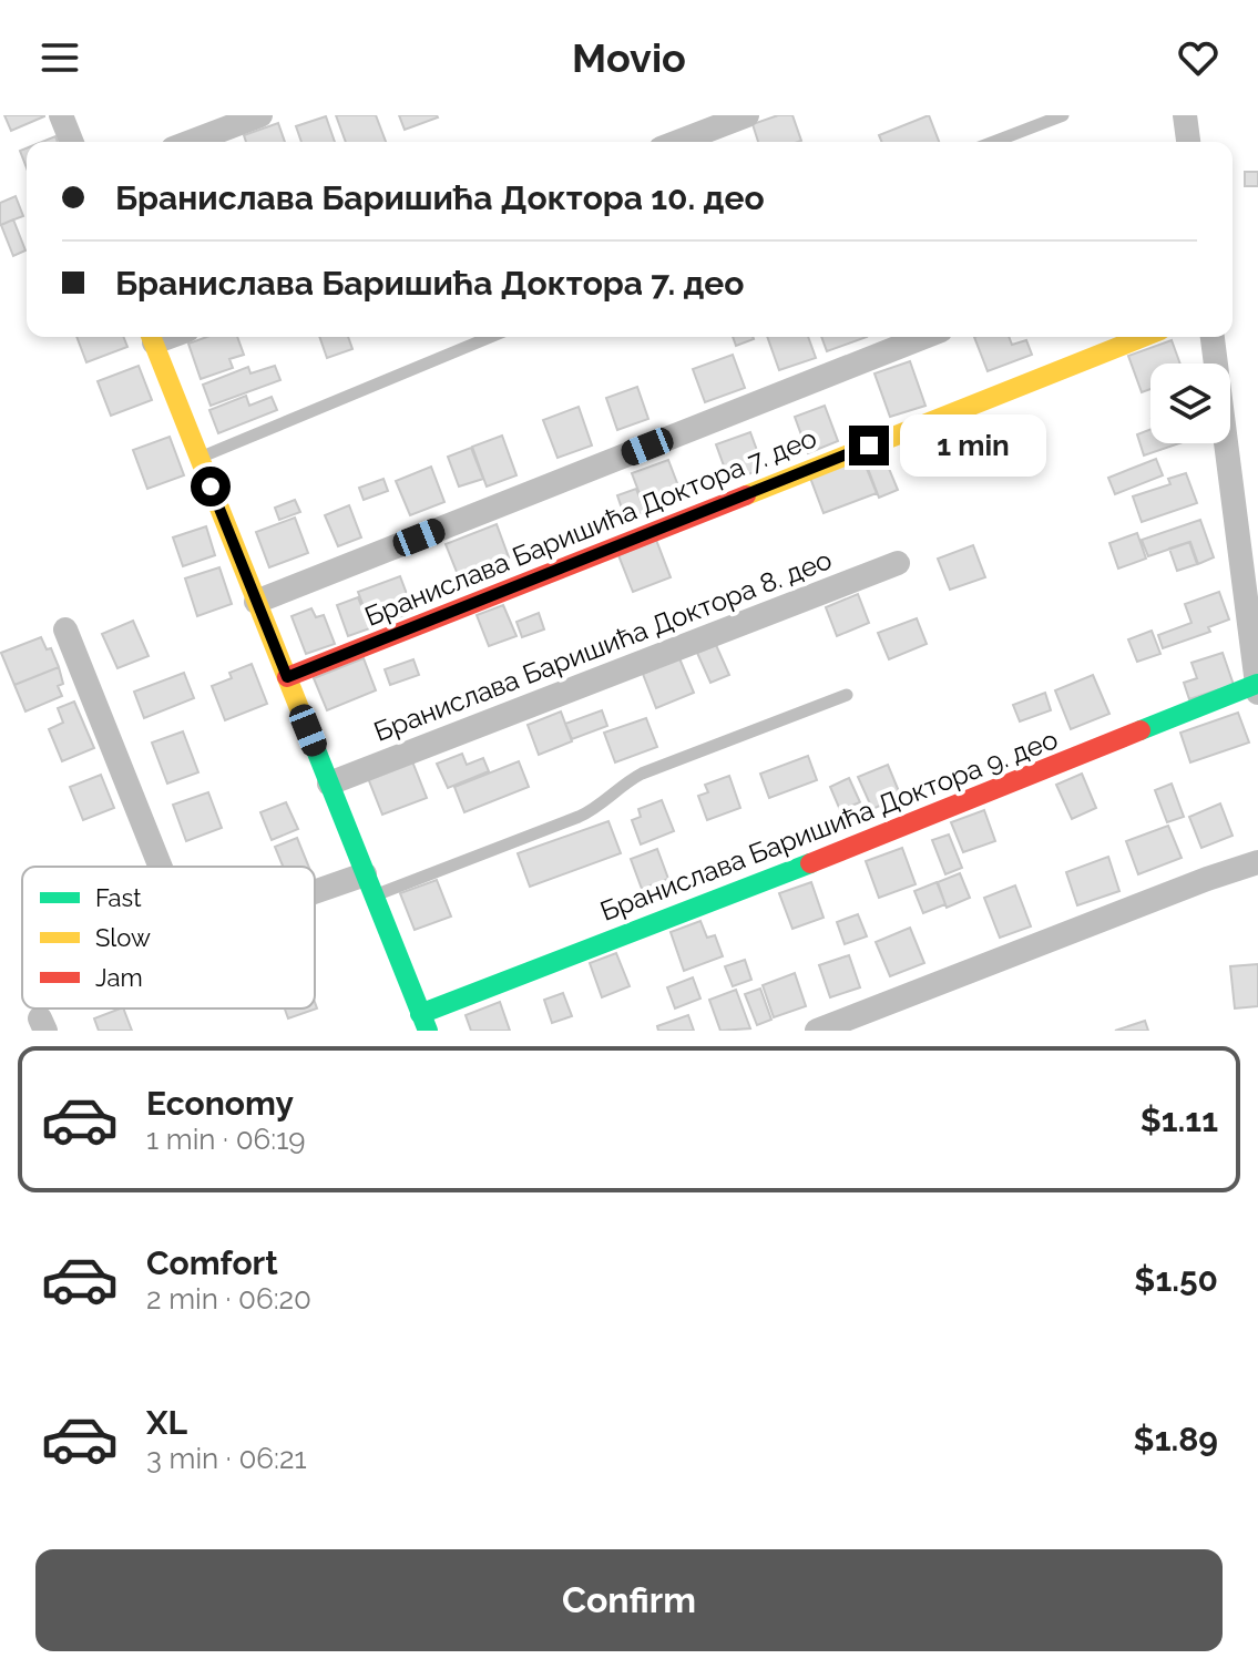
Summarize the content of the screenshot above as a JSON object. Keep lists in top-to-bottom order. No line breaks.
{"streets":{"street":["Бранислава Баришића Доктора 7. део","Бранислава Баришића Доктора 8. део","Бранислава Баришића Доктора 9. део"]},"legend":["Fast","Slow","Jam"],"page":{"header":"Movio","banner":["Бранислава Баришића Доктора 10. део","Бранислава Баришића Доктора 7. део"],"bubble":"1 min","list":[{"name":"Economy","note":"1 min · 06:19","value":"$1.11"},{"name":"Comfort","note":"2 min · 06:20","value":"$1.50"},{"name":"XL","note":"3 min · 06:21","value":"$1.89"}],"buttons":"Confirm"}}
